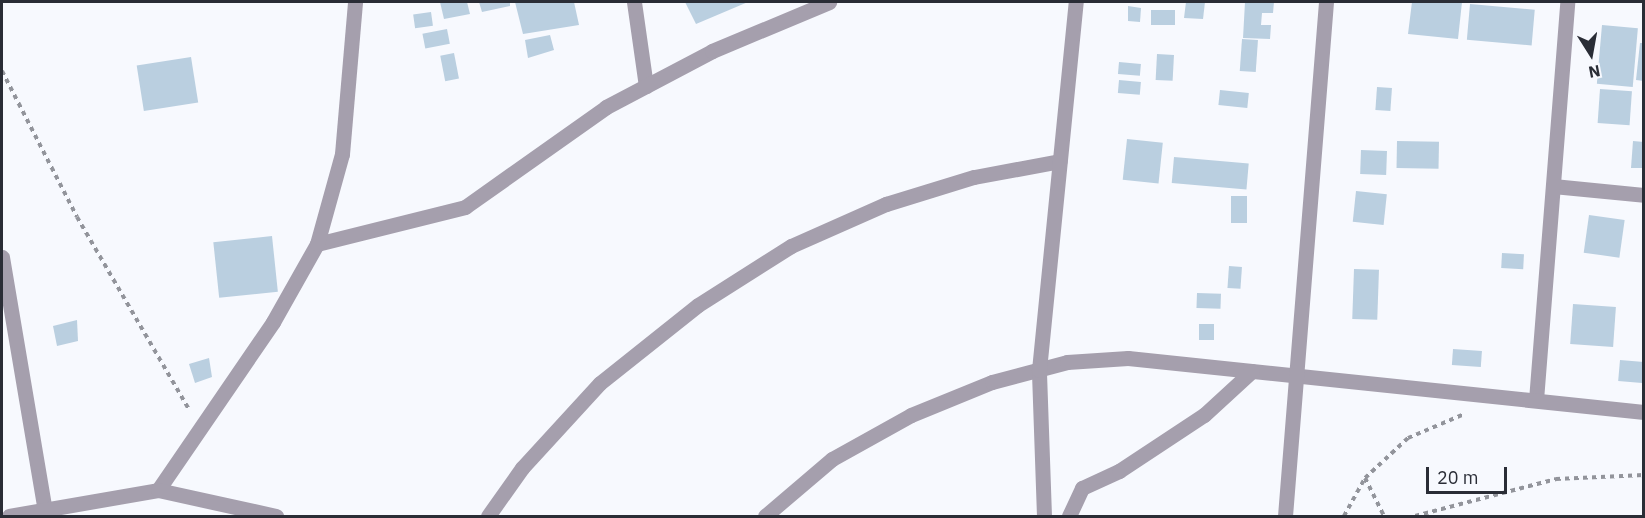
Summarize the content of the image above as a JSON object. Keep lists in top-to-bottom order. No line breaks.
{"scale_bar":"20 m","north":"bottom"}
